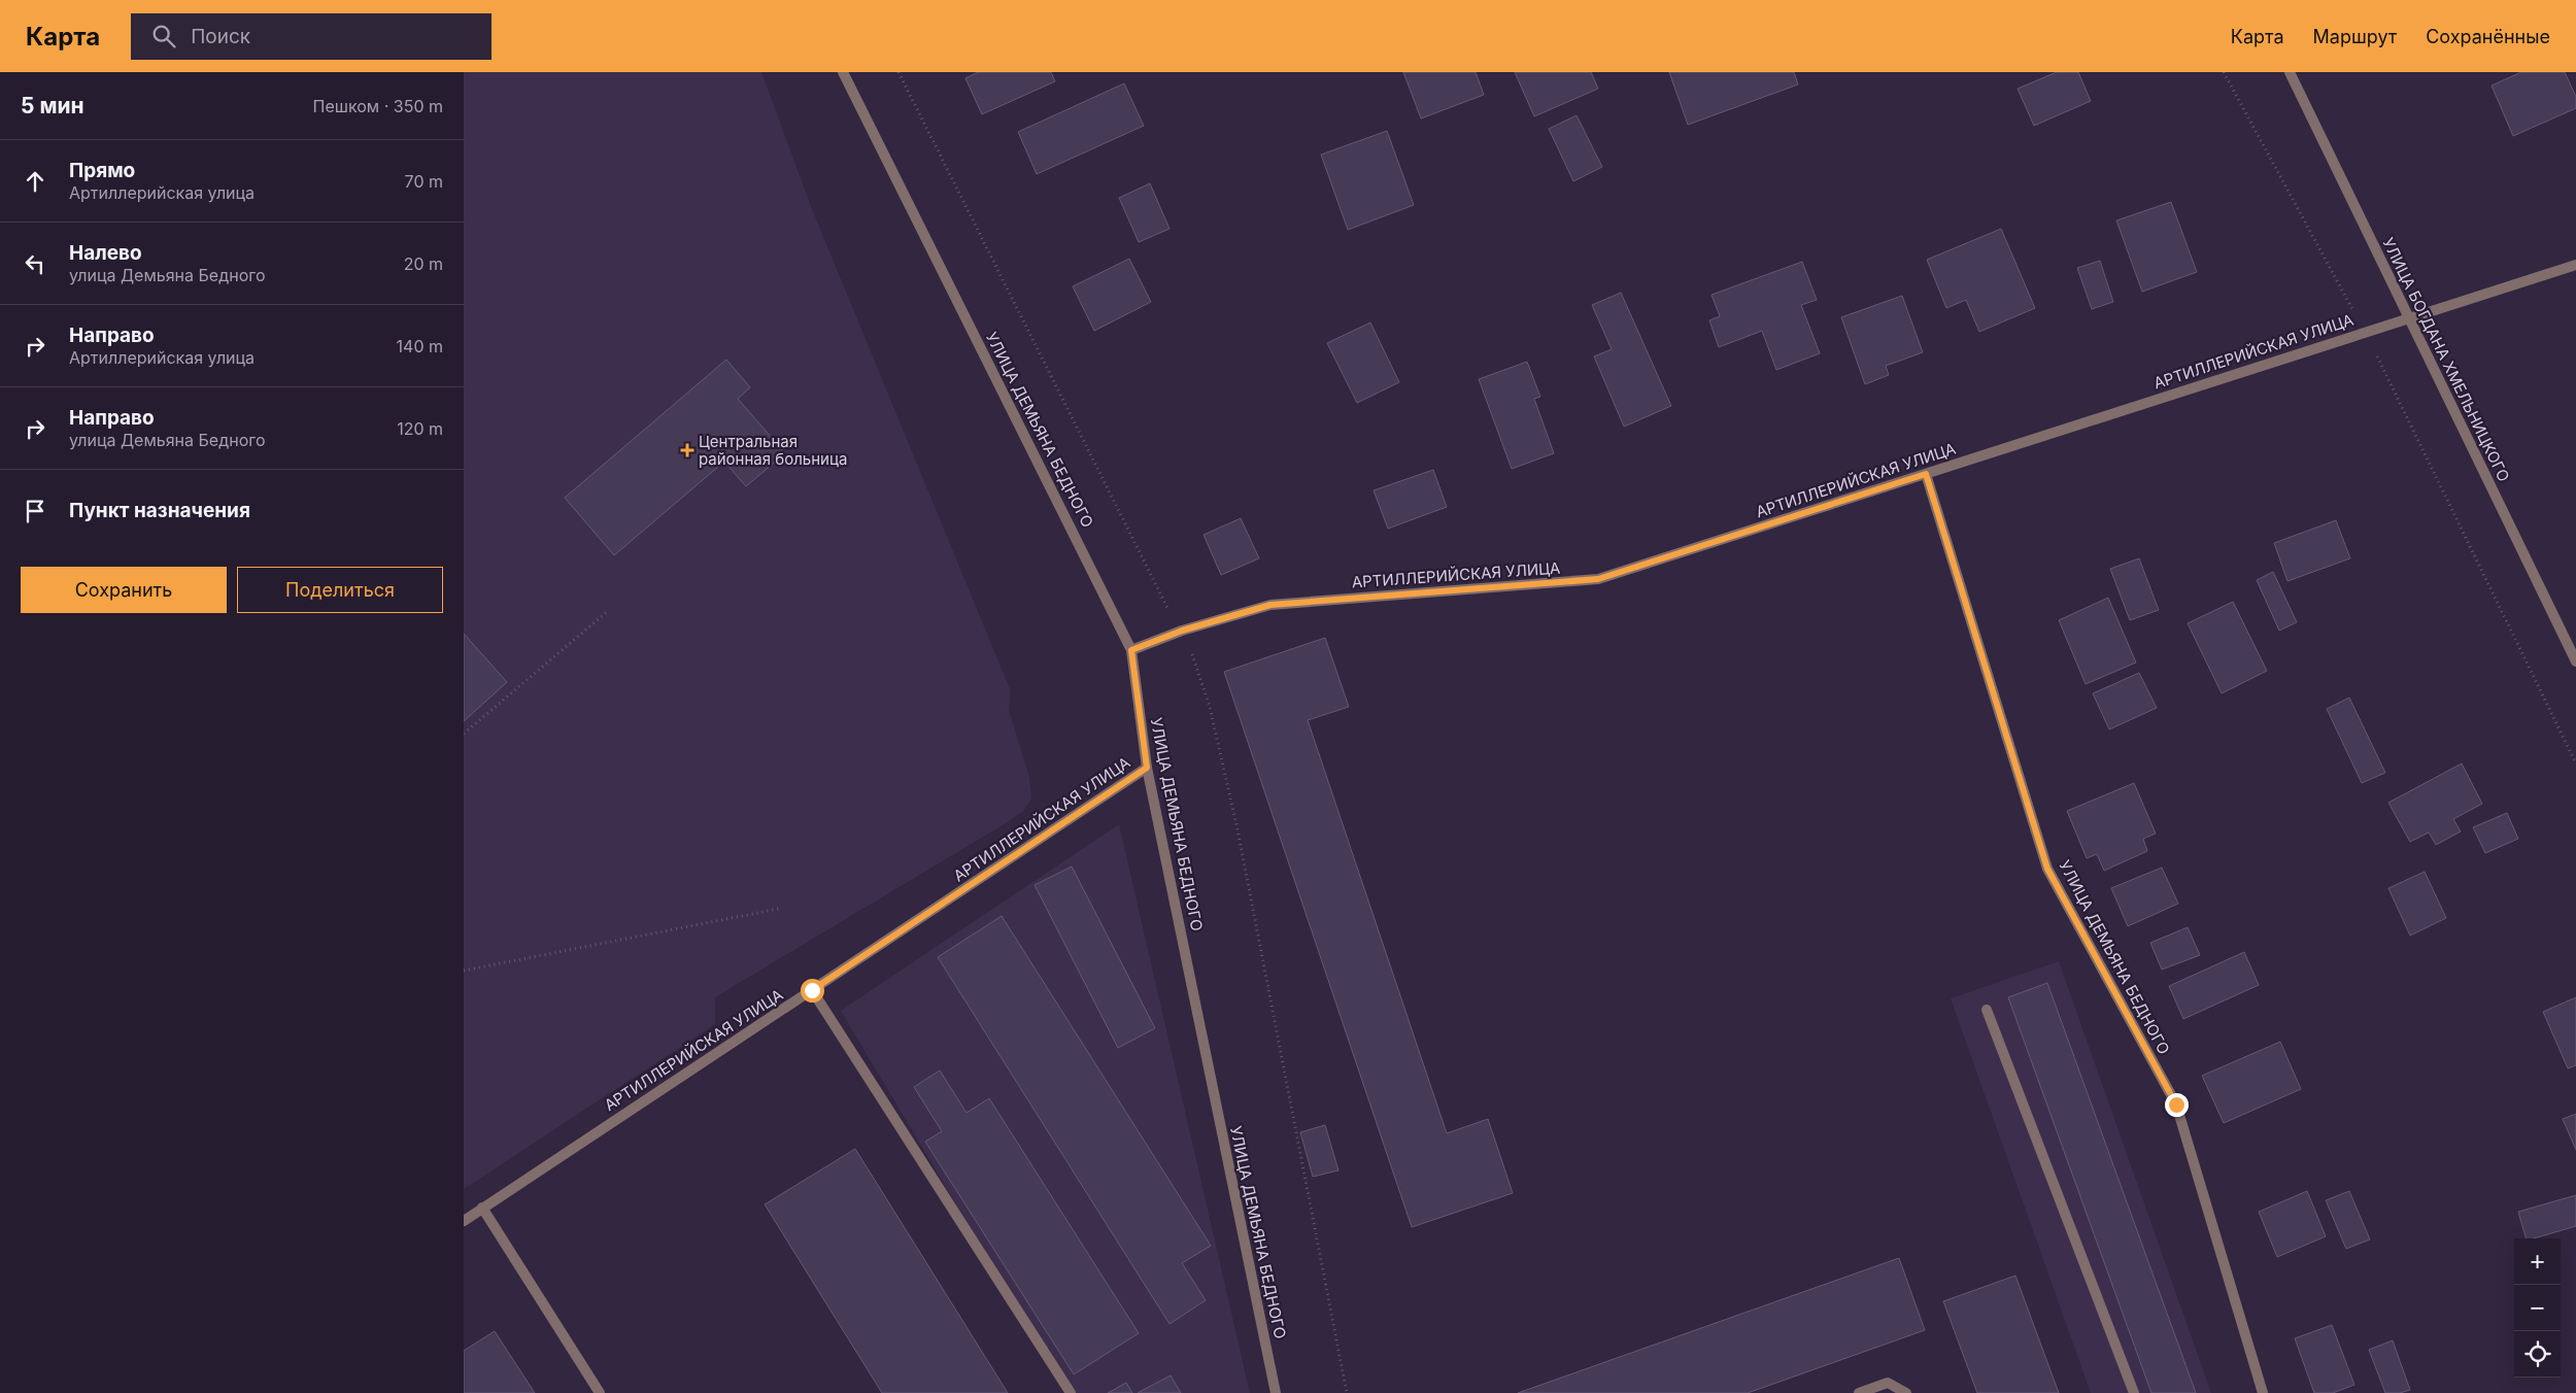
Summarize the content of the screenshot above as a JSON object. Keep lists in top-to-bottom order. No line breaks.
{"streets":{"street":["АРТИЛЛЕРИЙСКАЯ УЛИЦА","УЛИЦА БОГДАНА ХМЕЛЬНИЦКОГО","УЛИЦА ДЕМЬЯНА БЕДНОГО"]},"crossings":[["АРТИЛЛЕРИЙСКАЯ УЛИЦА","УЛИЦА БОГДАНА ХМЕЛЬНИЦКОГО"],["АРТИЛЛЕРИЙСКАЯ УЛИЦА","УЛИЦА ДЕМЬЯНА БЕДНОГО"]],"places":{"health":["Центральная районная больница"]},"page":{"header":"Карта","search":"Поиск","nav":["Карта","Маршрут","Сохранённые"],"heading":["5 мин","Пешком · 350 m"],"list":[["Прямо","Артиллерийская улица","70 m"],["Налево","улица Демьяна Бедного","20 m"],["Направо","Артиллерийская улица","140 m"],["Направо","улица Демьяна Бедного","120 m"],"Пункт назначения"],"buttons":["Сохранить","Поделиться"],"map_buttons":["+","−"]}}
